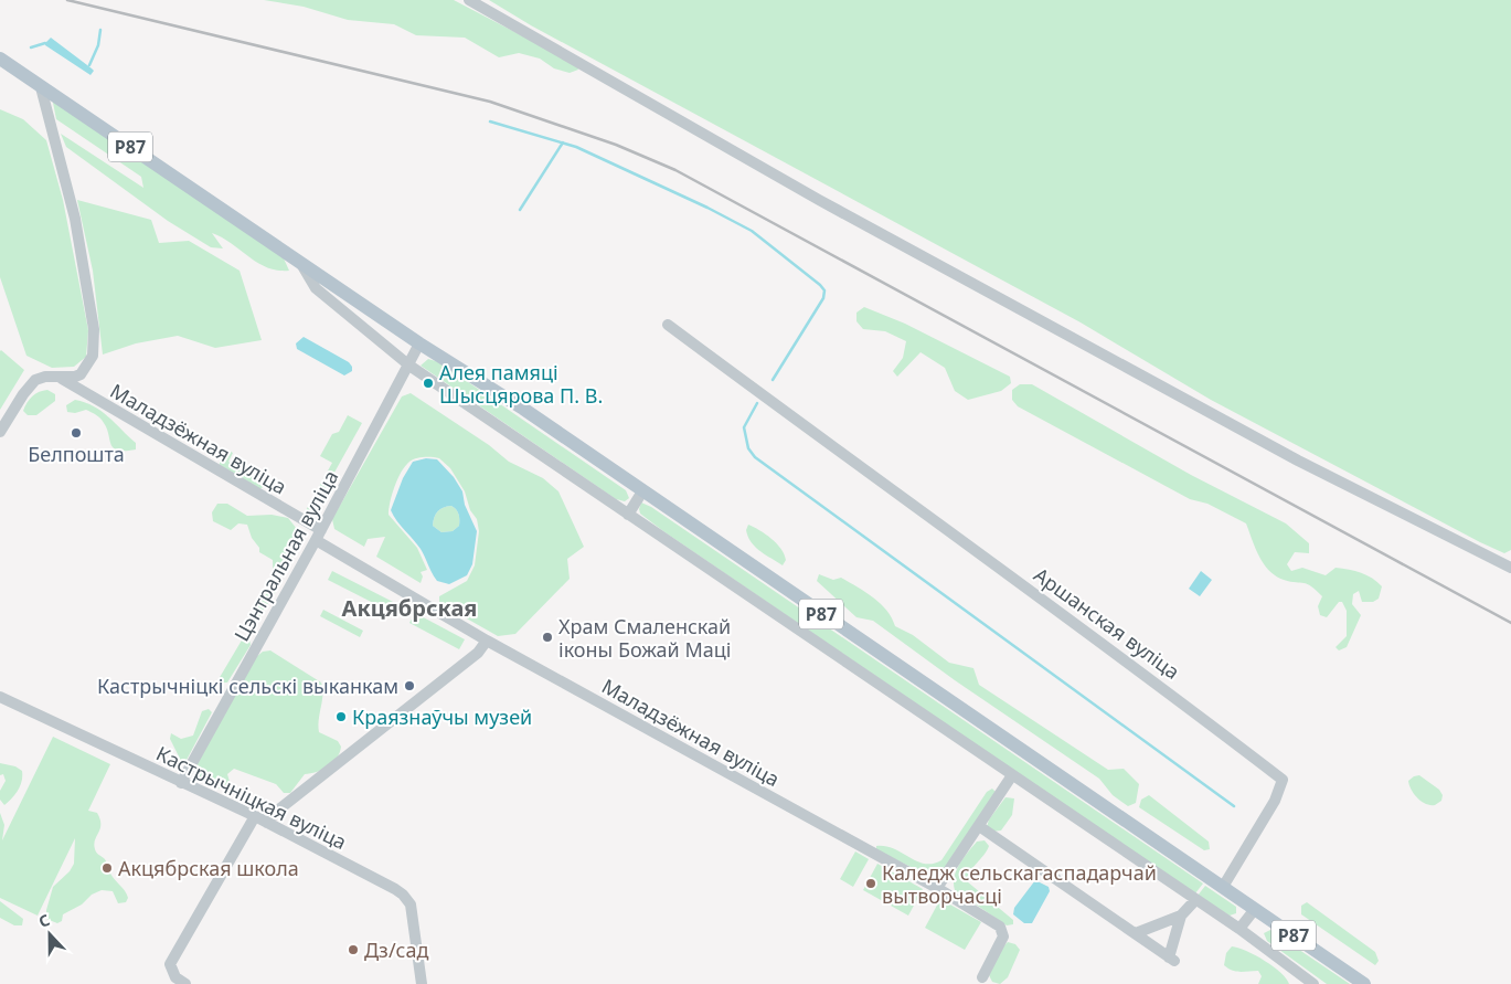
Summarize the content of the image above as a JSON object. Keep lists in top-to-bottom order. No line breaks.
{"streets":{"main road":["Р87"],"street":["Маладзёжная вуліца","Цэнтральная вуліца","Аршанская вуліца","Кастрычніцкая вуліца"]},"crossings":[["Р87","Цэнтральная вуліца"],["Р87","Аршанская вуліца"],["Маладзёжная вуліца","Цэнтральная вуліца"],["Цэнтральная вуліца","Кастрычніцкая вуліца"]],"districts":["Акцябрская"],"places":["Алея памяці Шысцярова П. В.","Белпошта","Храм Смаленскай іконы Божай Маці","Кастрычніцкі сельскі выканкам","Краязнаўчы музей","Акцябрская школа","Каледж сельскагаспадарчай вытворчасці","Дз/сад"],"north":"top"}
